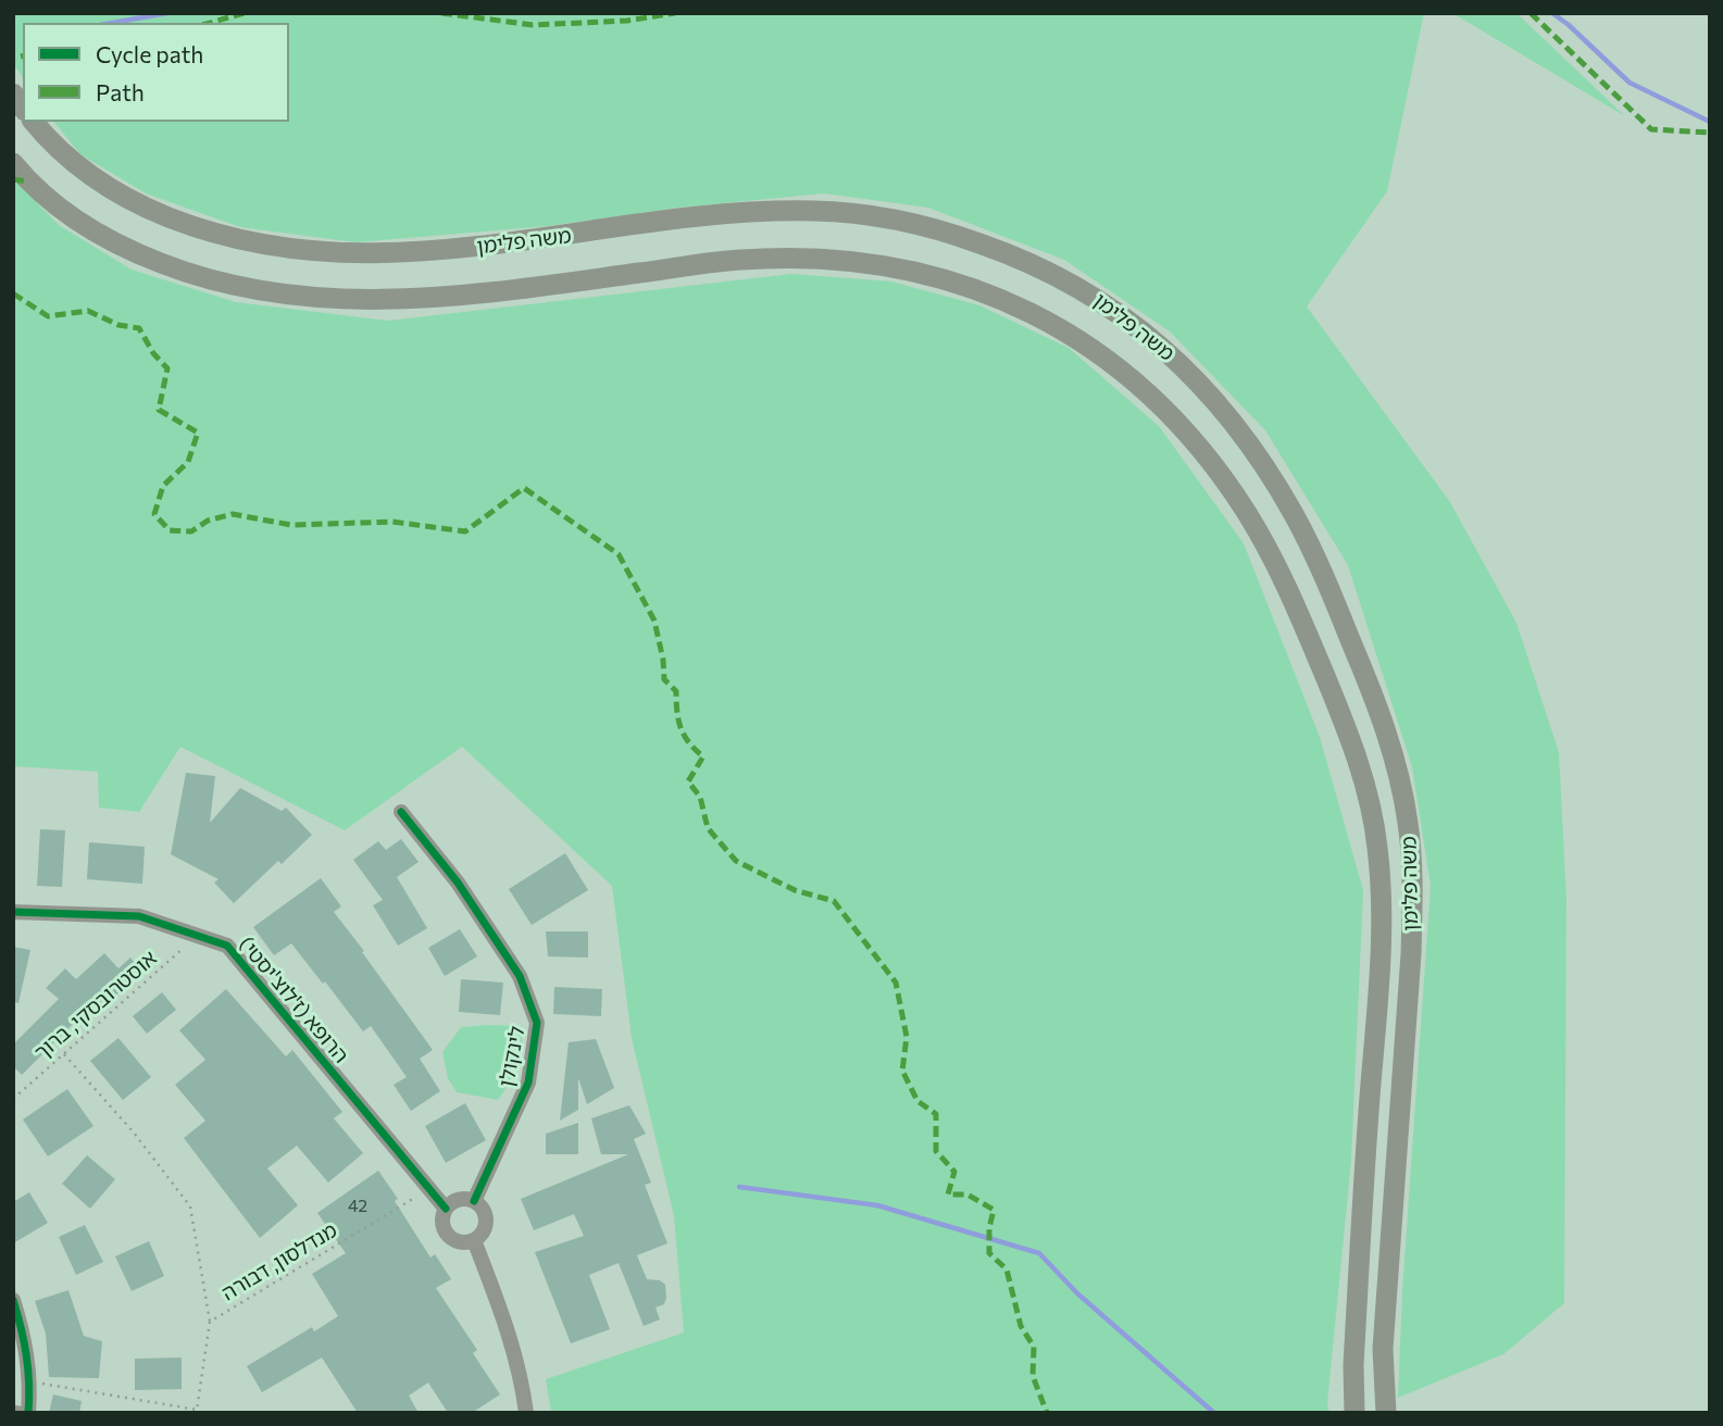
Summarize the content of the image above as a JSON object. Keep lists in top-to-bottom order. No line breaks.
{"streets":{"main road":["משה פלימן"],"street":["הרופא (ז'לוצ'יסטי)","לינקולן"],"path":["אוסטרובסקי, ברוך","מנדלסון, דבורה"]},"crossings":[["הרופא (ז'לוצ'יסטי)","אוסטרובסקי, ברוך"],["הרופא (ז'לוצ'יסטי)","לינקולן"],["הרופא (ז'לוצ'יסטי)","מנדלסון, דבורה"]],"house_numbers":["42"],"legend":["Cycle path","Path"]}
